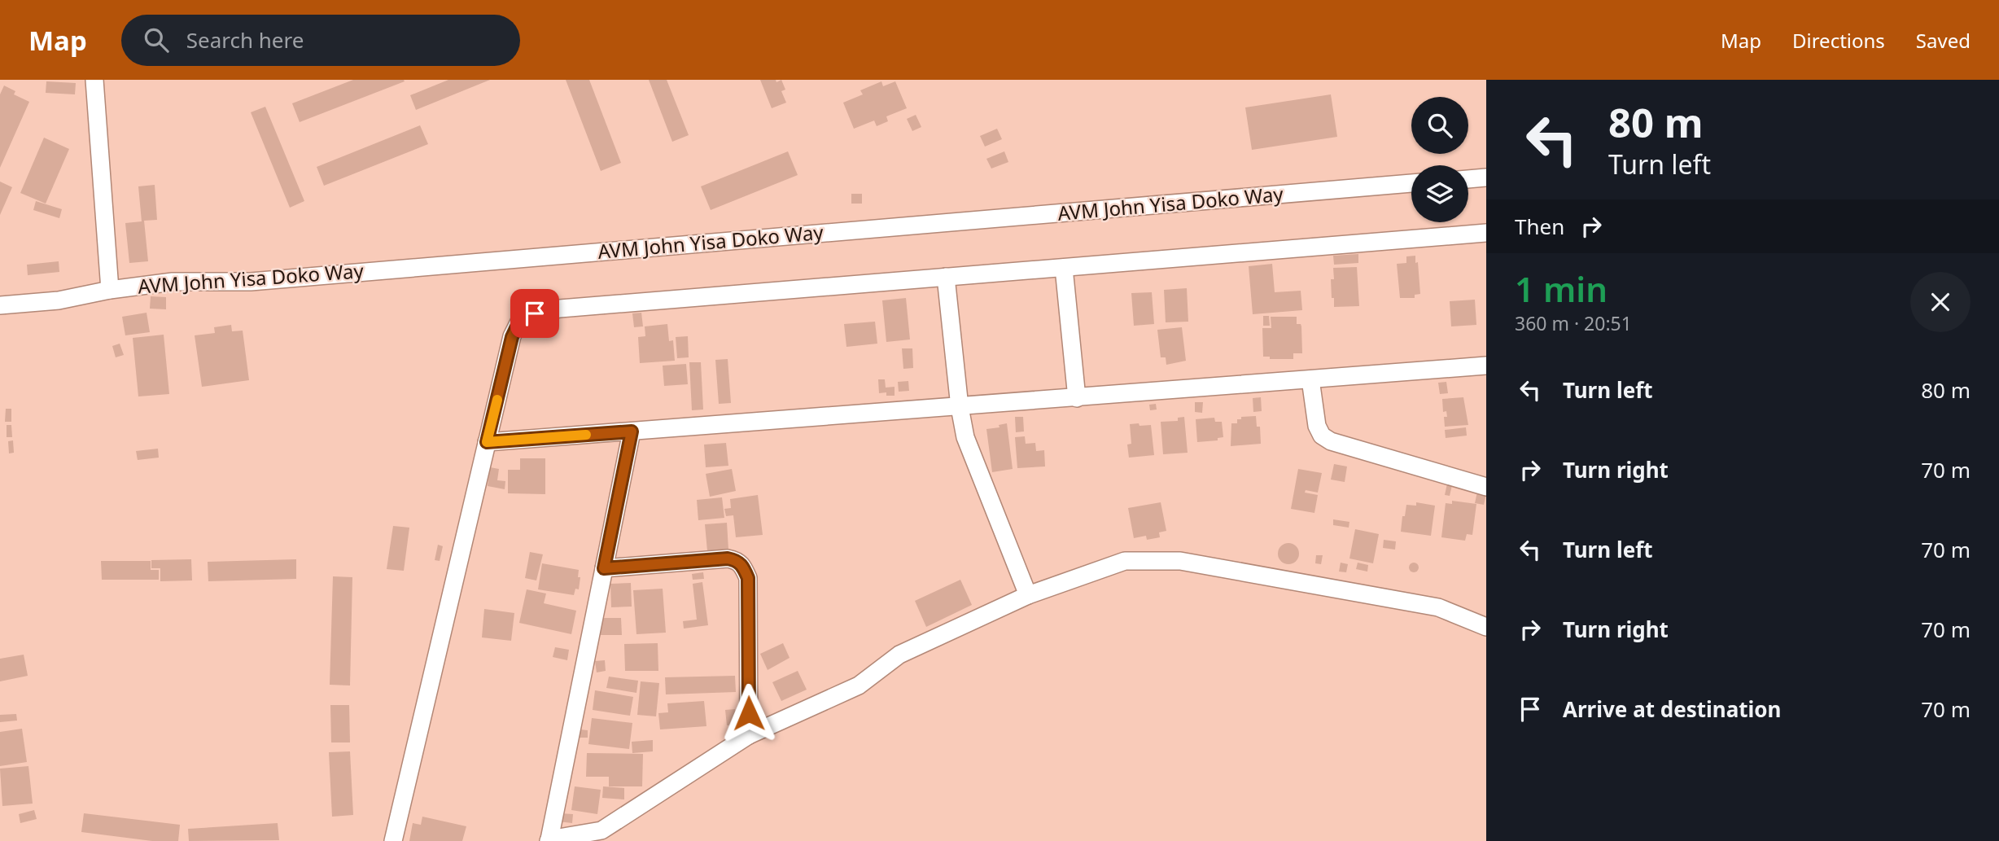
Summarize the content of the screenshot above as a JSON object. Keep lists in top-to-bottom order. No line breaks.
{"streets":{"street":["AVM John Yisa Doko Way"]},"page":{"header":"Map","search":"Search here","nav":["Map","Directions","Saved"],"turn":["80 m","Turn left"],"then":"Then","heading":["1 min","360 m · 20:51"],"list":[{"name":"Turn left","value":"80 m"},{"name":"Turn right","value":"70 m"},{"name":"Turn left","value":"70 m"},{"name":"Turn right","value":"70 m"},{"name":"Arrive at destination","value":"70 m"}]}}
